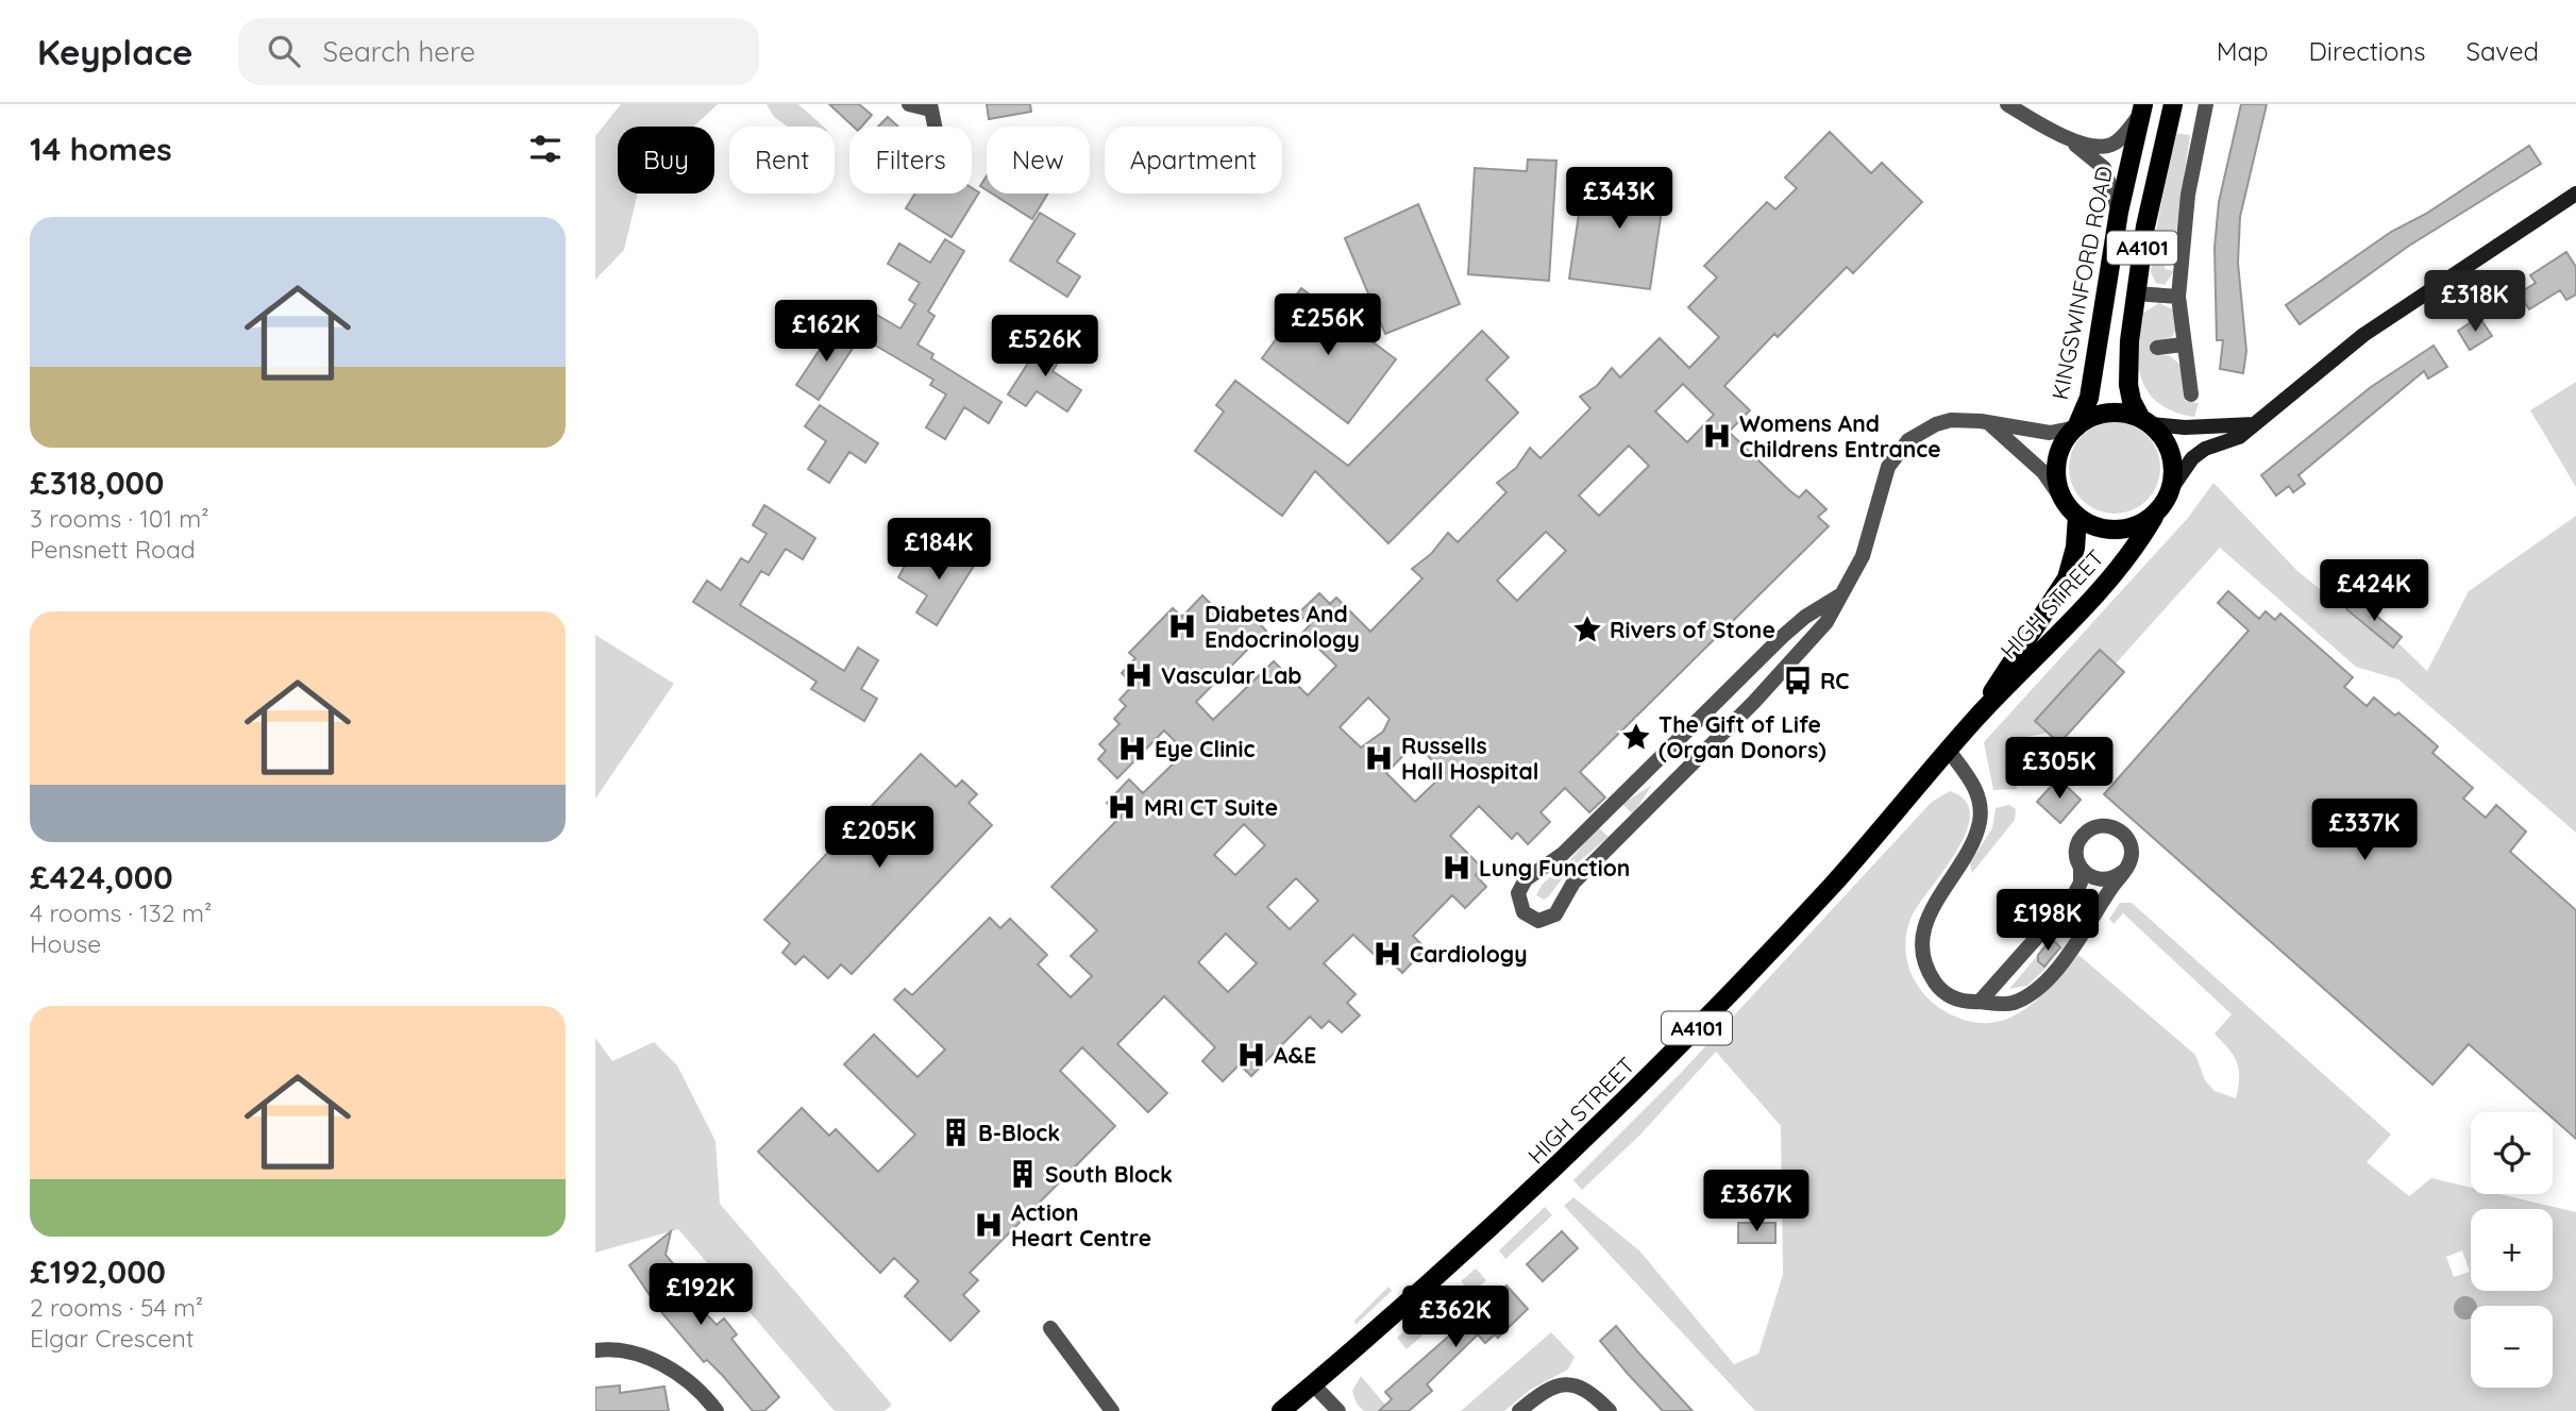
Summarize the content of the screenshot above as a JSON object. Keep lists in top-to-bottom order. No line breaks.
{"streets":{"main road":["A4101","KINGSWINFORD ROAD","HIGH STREET"]},"crossings":[["A4101","KINGSWINFORD ROAD"],["A4101","HIGH STREET"],["KINGSWINFORD ROAD","HIGH STREET"]],"places":{"hospital":["Womens And Childrens Entrance","Diabetes And Endocrinology","Vascular Lab","Eye Clinic","Russells Hall Hospital","MRI CT Suite","Lung Function","Cardiology","A&E","Action Heart Centre"],"place":["Rivers of Stone","The Gift of Life (Organ Donors)"],"bus stop":["RC"],"building":["B-Block","South Block"]},"page":{"header":"Keyplace","search":"Search here","nav":["Map","Directions","Saved"],"heading":"14 homes","chip":["Buy","Rent","Filters","New","Apartment"],"price":["£343K","£318K","£256K","£162K","£526K","£184K","£424K","£305K","£337K","£205K","£198K","£367K","£192K","£362K"],"list":[{"name":"£318,000","note":"3 rooms · 101 m² · Pensnett Road"},{"name":"£424,000","note":"4 rooms · 132 m² · House"},{"name":"£192,000","note":"2 rooms · 54 m² · Elgar Crescent"}],"map_buttons":["+","−"]}}
